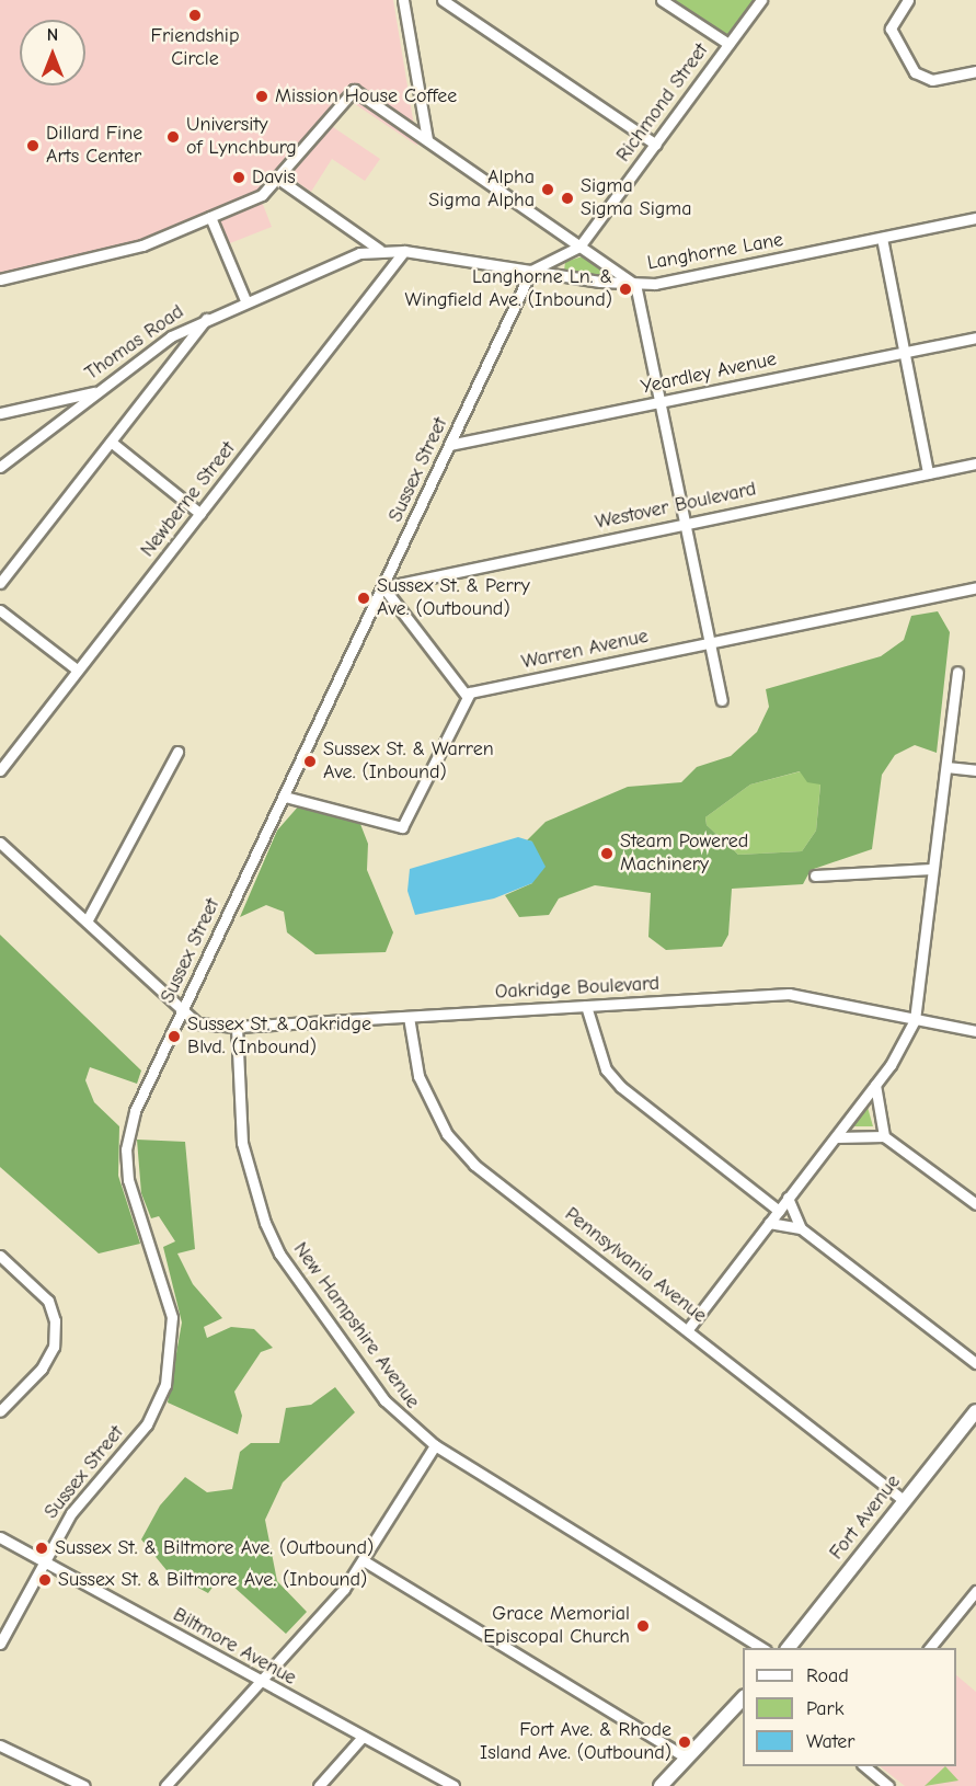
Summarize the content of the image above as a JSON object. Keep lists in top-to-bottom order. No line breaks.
{"streets":{"main road":["Fort Avenue"],"street":["Richmond Street","Langhorne Lane","Thomas Road","Yeardley Avenue","Sussex Street","Newberne Street","Westover Boulevard","Warren Avenue","Oakridge Boulevard","Pennsylvania Avenue","New Hampshire Avenue","Biltmore Avenue"]},"crossings":[["Richmond Street","Langhorne Lane"],["Richmond Street","Sussex Street"],["Langhorne Lane","Thomas Road"],["Langhorne Lane","Sussex Street"],["Langhorne Lane","Newberne Street"],["Yeardley Avenue","Sussex Street"],["Sussex Street","Westover Boulevard"],["Sussex Street","Oakridge Boulevard"],["Sussex Street","Biltmore Avenue"],["Oakridge Boulevard","Pennsylvania Avenue"],["Oakridge Boulevard","New Hampshire Avenue"],["Pennsylvania Avenue","Fort Avenue"]],"places":["Friendship Circle","Mission House Coffee","University of Lynchburg","Dillard Fine Arts Center","Davis","Alpha Sigma Alpha","Sigma Sigma Sigma","Langhorne Ln. & Wingfield Ave. (Inbound)","Sussex St. & Perry Ave. (Outbound)","Sussex St. & Warren Ave. (Inbound)","Steam Powered Machinery","Sussex St. & Oakridge Blvd. (Inbound)","Sussex St. & Biltmore Ave. (Outbound)","Sussex St. & Biltmore Ave. (Inbound)","Grace Memorial Episcopal Church","Fort Ave. & Rhode Island Ave. (Outbound)"],"legend":["Road","Park","Water"],"north":"top"}
